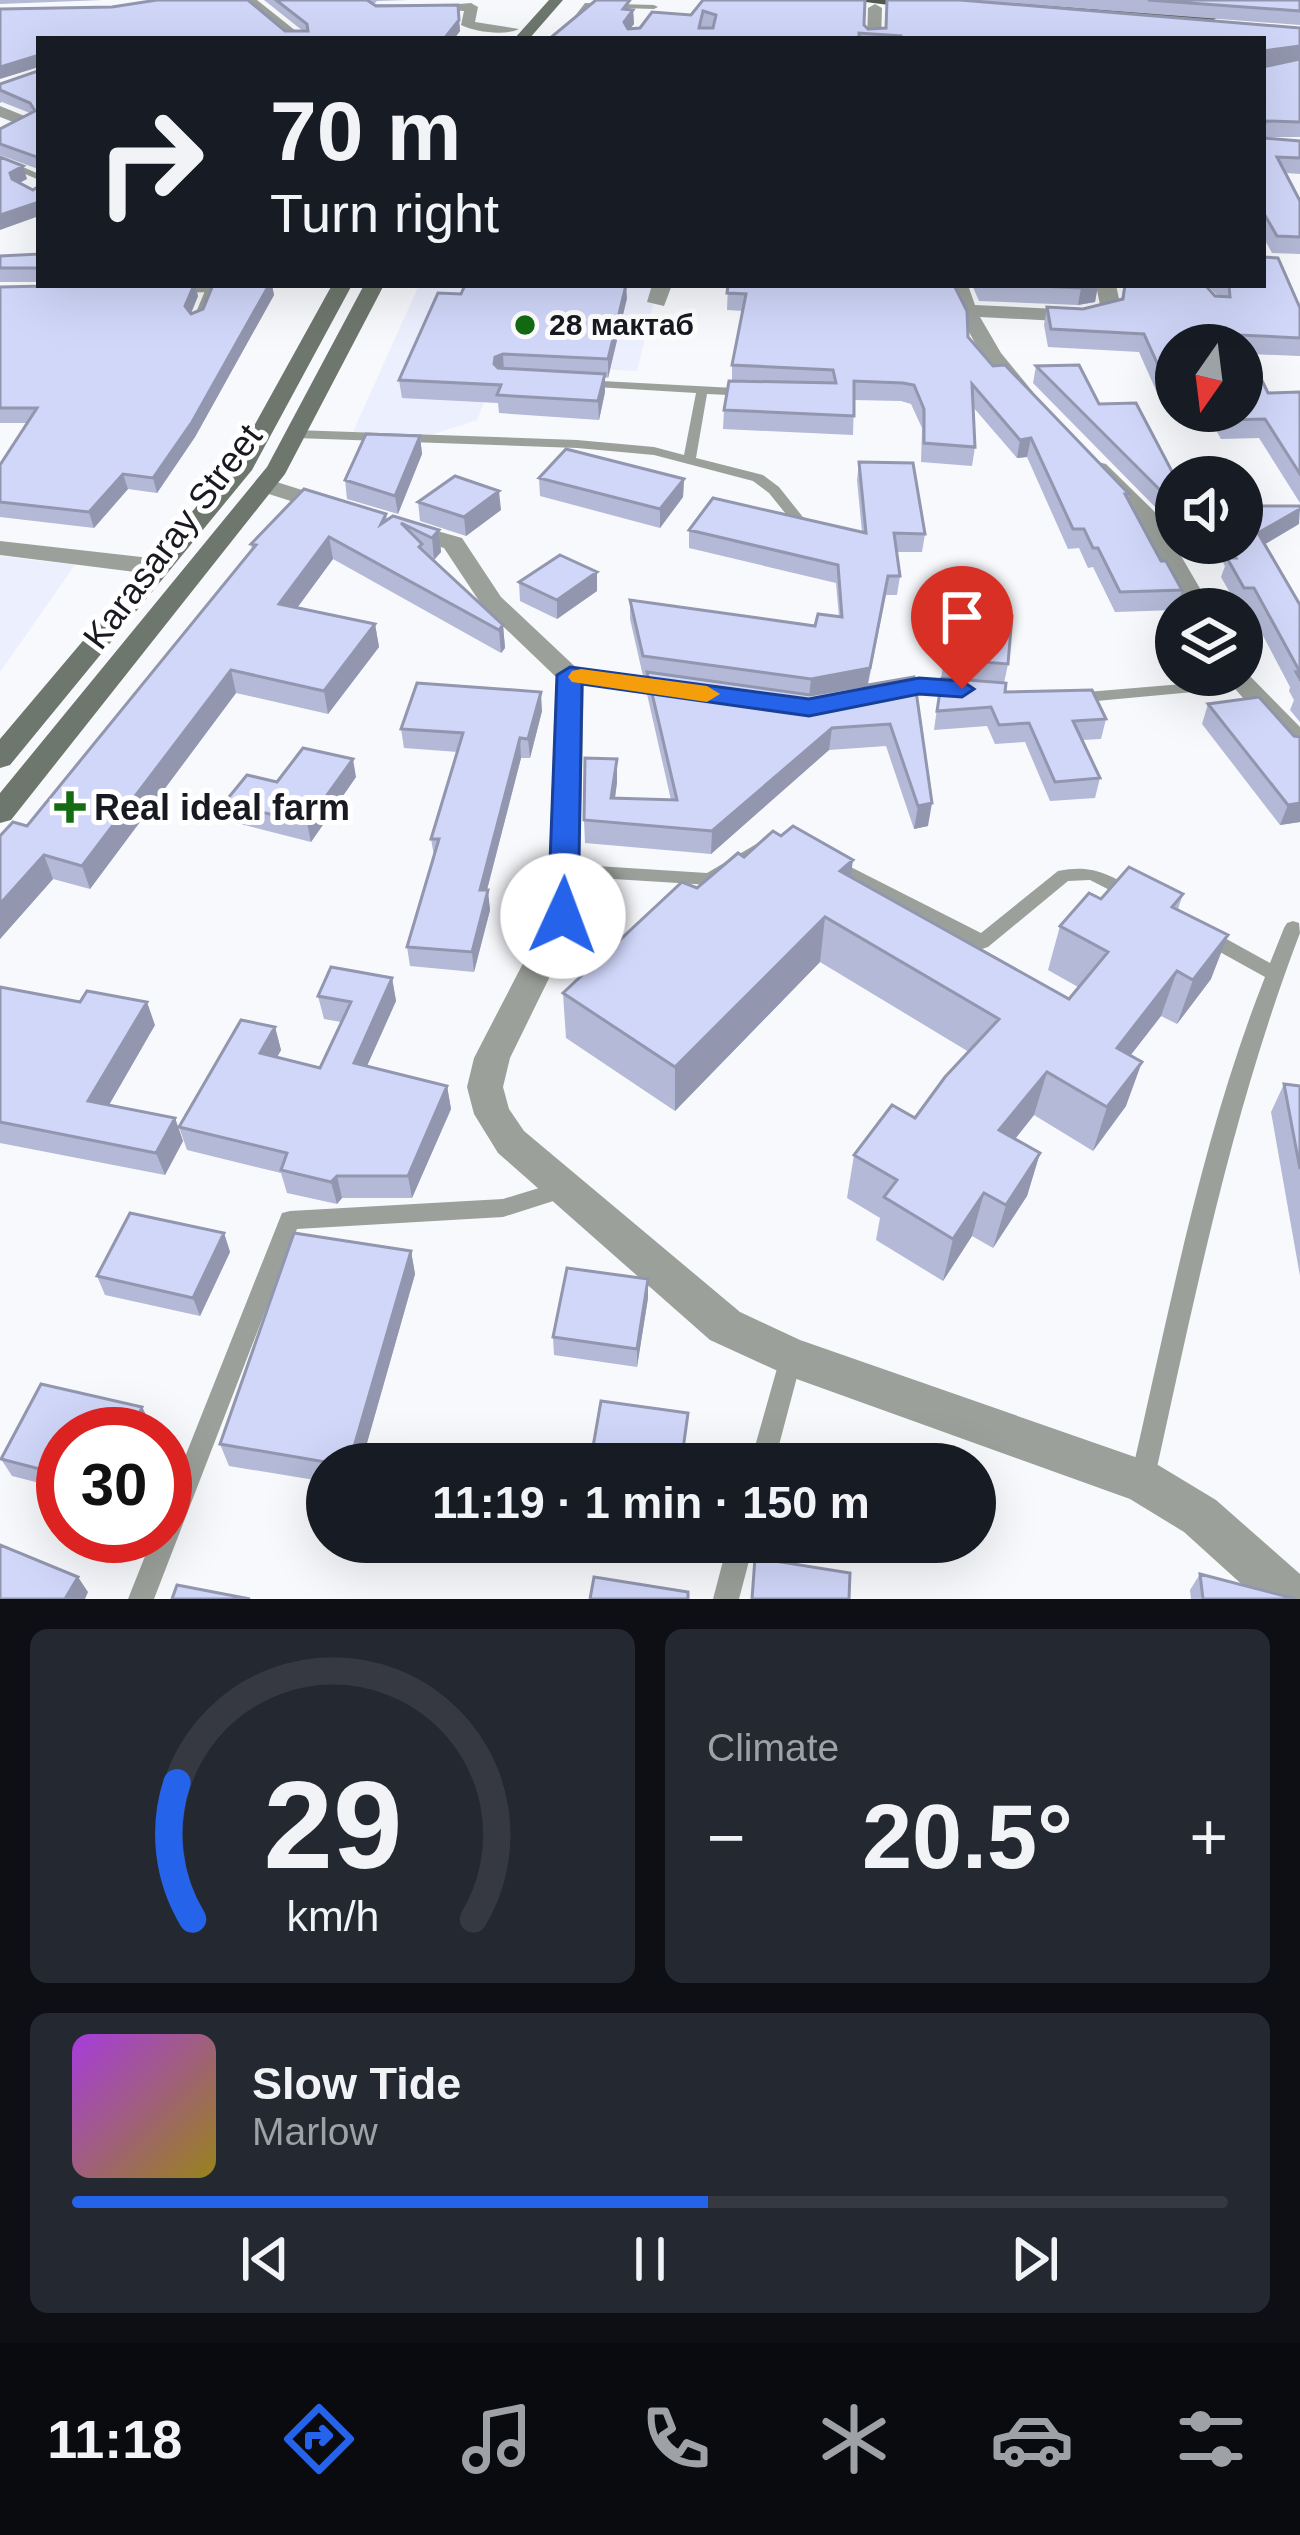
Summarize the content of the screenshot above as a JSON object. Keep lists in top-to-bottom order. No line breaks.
{"streets":{"main road":["Karasaray Street"]},"places":{"other":["28 мактаб"],"health":["Real ideal farm"]},"north":"bottom","page":{"turn":["70 m","Turn right"],"limit":"30","trip":"11:19 · 1 min · 150 m","tile":"Climate","heat":["−","20.5°","+"],"song":["Slow Tide","Marlow"],"tabs":"11:18","gauge":["29","km/h"]}}
